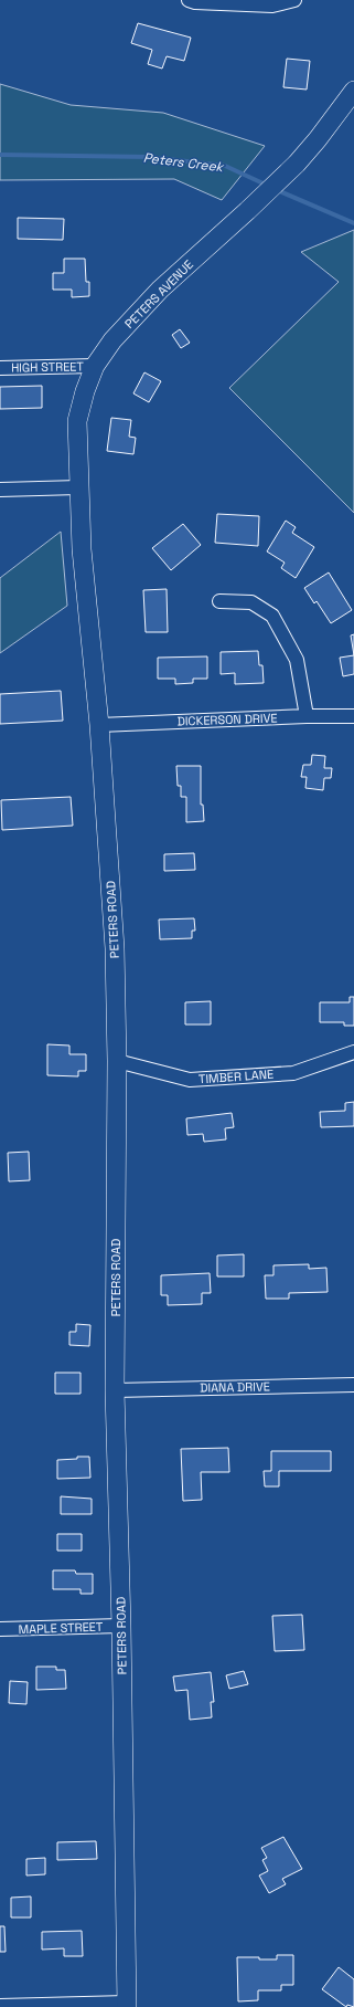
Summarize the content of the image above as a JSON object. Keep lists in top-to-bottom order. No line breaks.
{"streets":{"street":["PETERS AVENUE","HIGH STREET","DICKERSON DRIVE","PETERS ROAD","TIMBER LANE","DIANA DRIVE","MAPLE STREET"]},"crossings":[["PETERS AVENUE","HIGH STREET"],["PETERS AVENUE","PETERS ROAD"],["DICKERSON DRIVE","PETERS ROAD"],["PETERS ROAD","TIMBER LANE"],["PETERS ROAD","DIANA DRIVE"],["PETERS ROAD","MAPLE STREET"]],"water":["Peters Creek"]}
